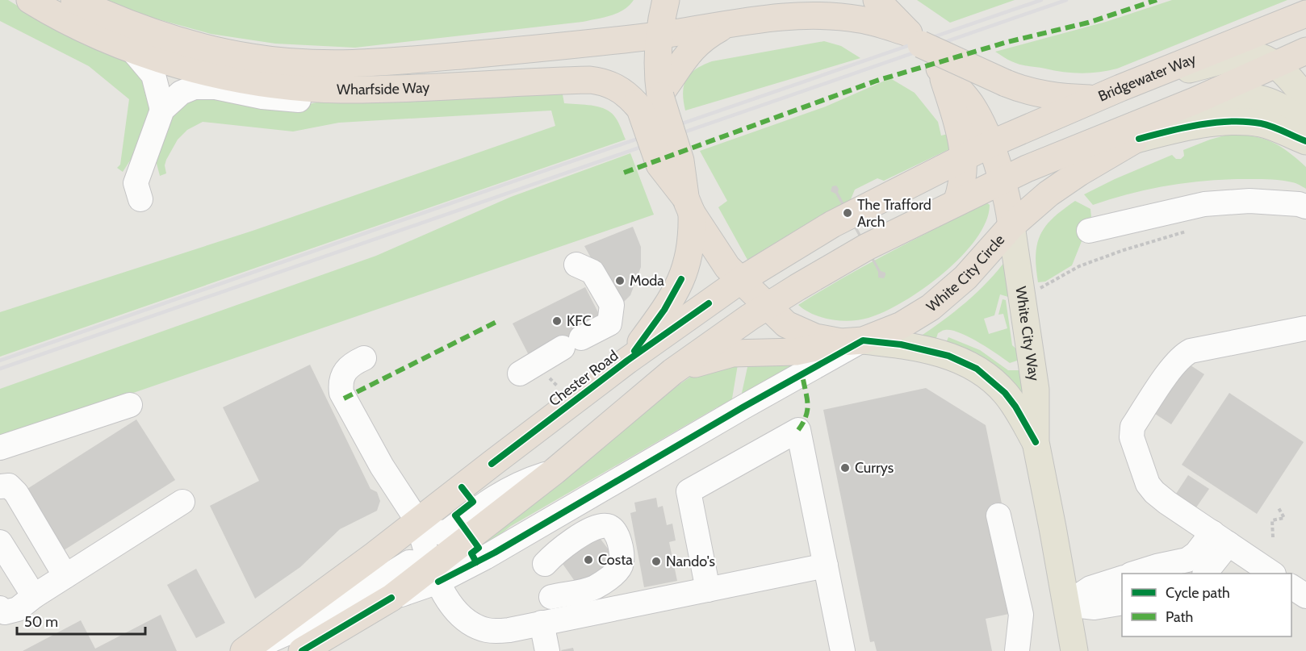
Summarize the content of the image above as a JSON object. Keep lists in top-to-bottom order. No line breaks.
{"streets":{"highway":["Bridgewater Way","Wharfside Way","White City Circle","Chester Road"],"main road":["White City Way"]},"crossings":[["Bridgewater Way","White City Circle"],["Bridgewater Way","Chester Road"],["White City Circle","White City Way"],["White City Circle","Chester Road"]],"places":["The Trafford Arch","Moda","KFC","Currys","Costa","Nando's"],"legend":["Cycle path","Path"],"scale_bar":"50 m"}
